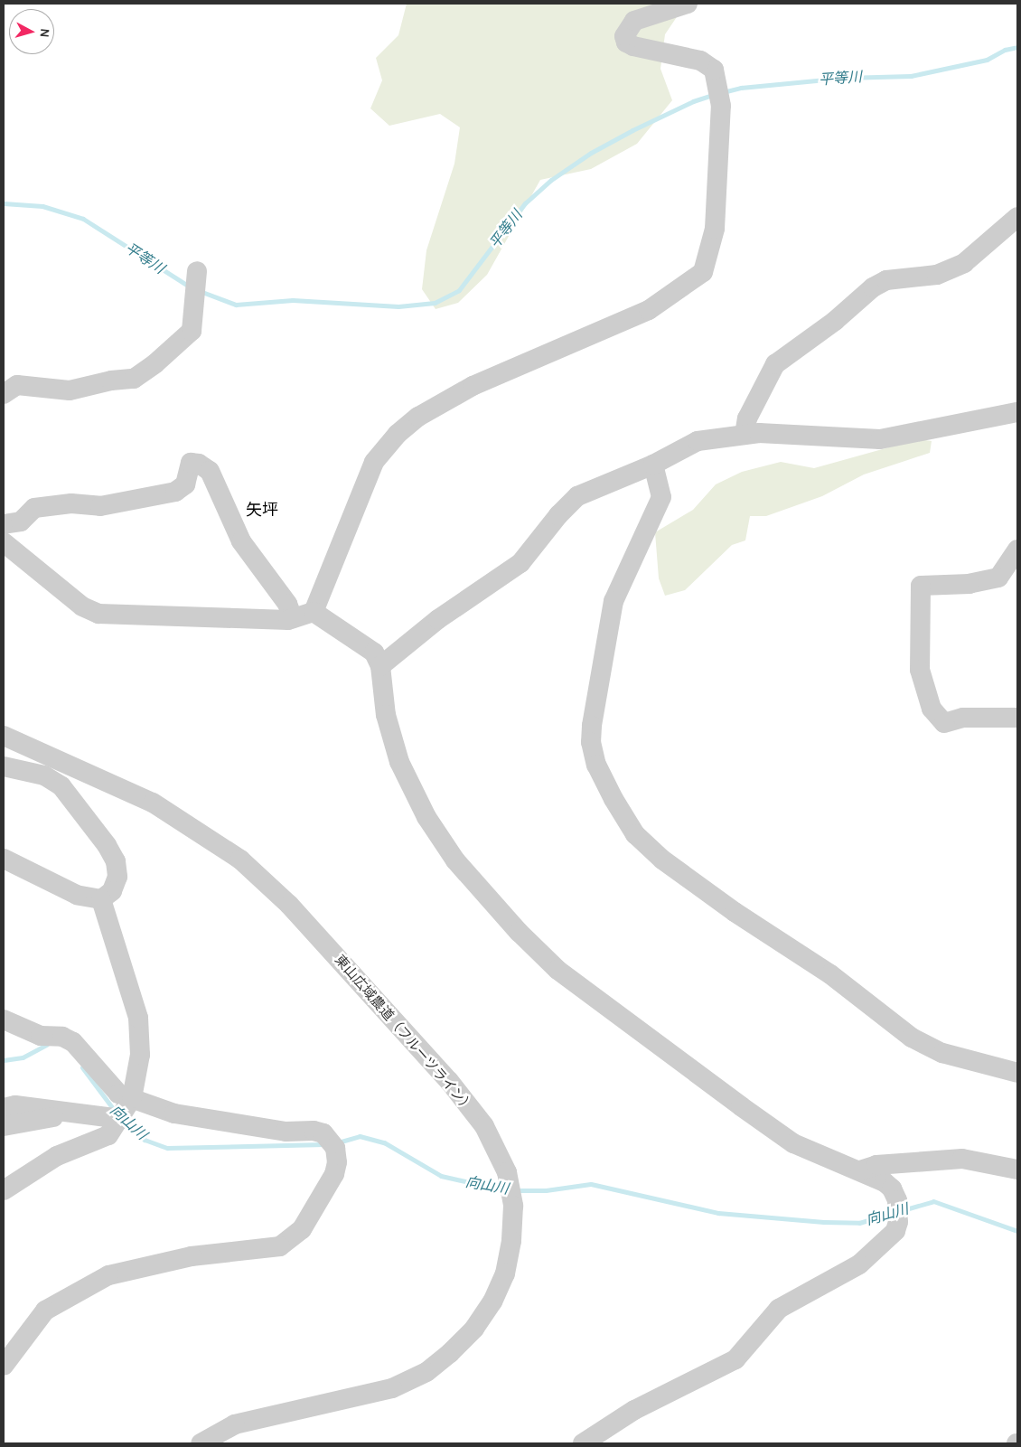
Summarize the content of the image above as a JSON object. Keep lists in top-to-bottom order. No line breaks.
{"streets":{"street":["東山広域農道（フルーツライン）"]},"districts":["矢坪"],"water":["平等川","向山川"],"north":"right"}
